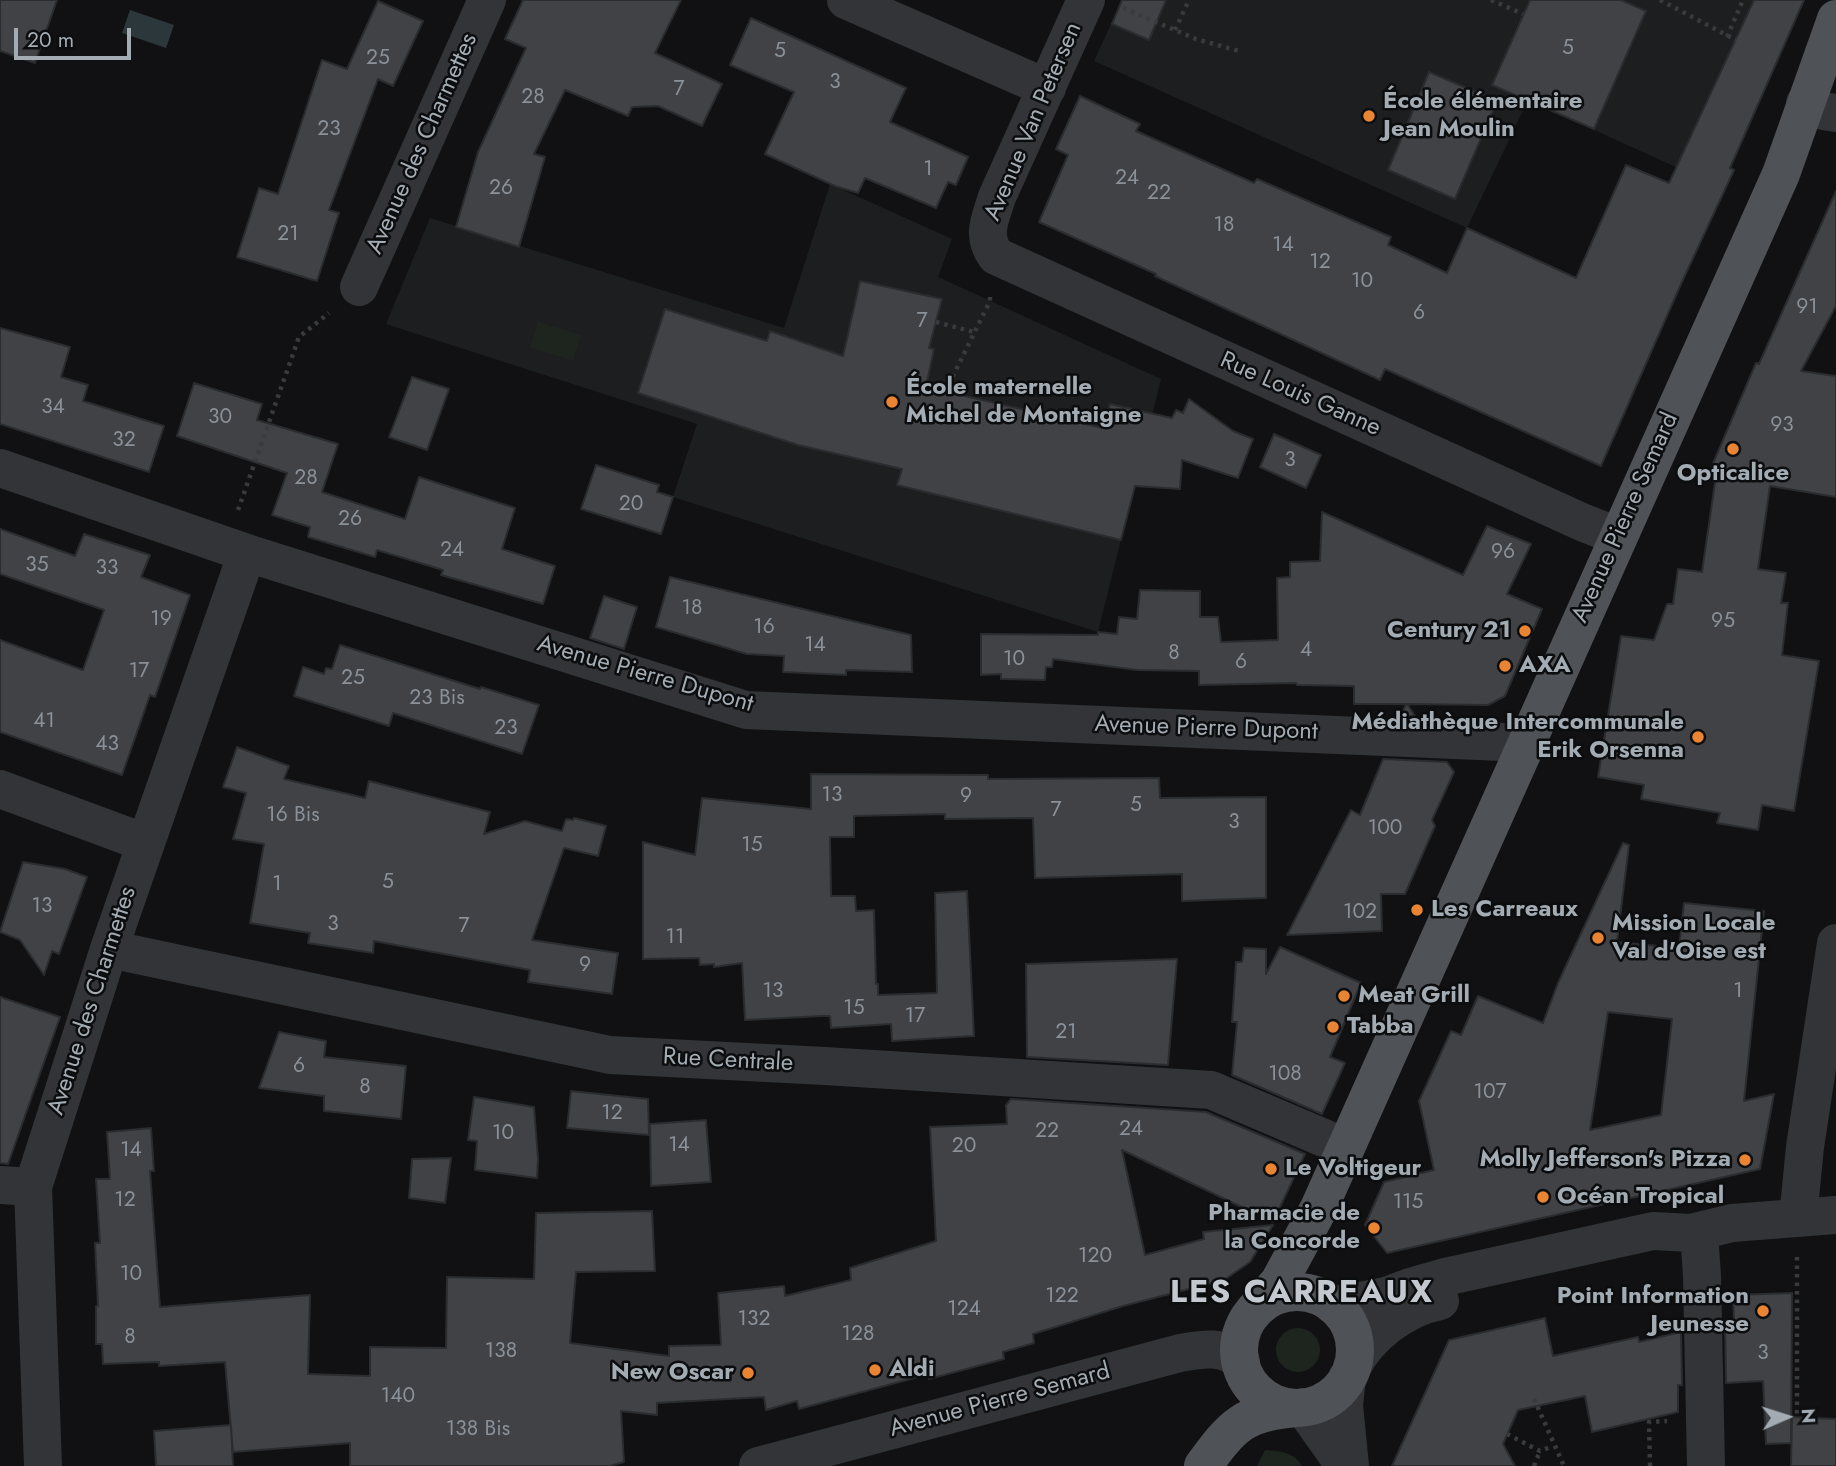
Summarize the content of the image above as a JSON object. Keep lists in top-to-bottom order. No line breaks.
{"streets":{"main road":["Avenue Pierre Semard"],"street":["Avenue Van Petersen","Avenue des Charmettes","Rue Louis Ganne","Avenue Pierre Dupont","Rue Centrale"]},"crossings":[["Avenue Van Petersen","Rue Louis Ganne"],["Avenue des Charmettes","Avenue Pierre Dupont"],["Avenue des Charmettes","Rue Centrale"],["Rue Louis Ganne","Avenue Pierre Semard"],["Avenue Pierre Semard","Avenue Pierre Dupont"],["Avenue Pierre Semard","Rue Centrale"]],"districts":["LES CARREAUX"],"places":["École élémentaire Jean Moulin","École maternelle Michel de Montaigne","Opticalice","Century 21","AXA","Médiathèque Intercommunale Erik Orsenna","Les Carreaux","Mission Locale Val d'Oise est","Meat Grill","Tabba","Molly Jefferson's Pizza","Le Voltigeur","Océan Tropical","Pharmacie de la Concorde","Point Information Jeunesse","Aldi","New Oscar"],"house_numbers":["5","5","25","3","7","28","23","1","24","26","22","18","21","14","12","10","91","6","7","34","30","93","32","3","28","20","26","24","96","35","33","18","19","95","16","14","4","8","10","6","17","25","23 Bis","41","23","43","13","9","5","7","16 Bis","3","100","15","5","1","13","102","3","7","11","9","13","1","15","17","21","6","108","8","107","12","24","22","10","14","20","14","12","115","120","10","122","124","132","128","8","138","3","140","138 Bis"],"scale_bar":"20 m","north":"right"}
